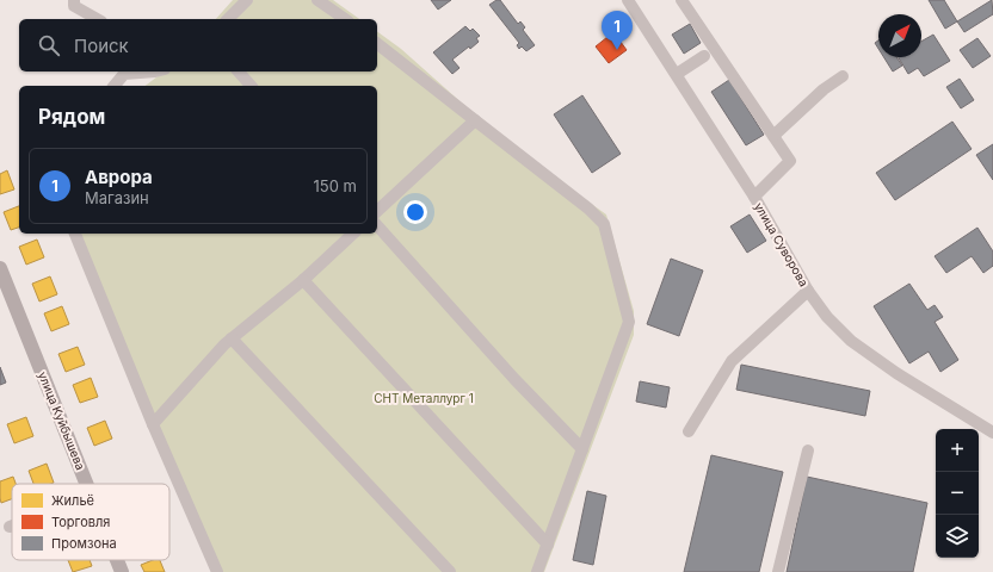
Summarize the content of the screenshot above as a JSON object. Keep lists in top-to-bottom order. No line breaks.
{"streets":{"main road":["улица Куйбышева"],"street":["улица Суворова"]},"parks":["СНТ Металлург 1"],"legend":["Жильё","Торговля","Промзона"],"north":"top right","page":{"pins":"1","search":"Поиск","heading":"Рядом","list":[{"mark":"1","name":"Аврора","note":"Магазин","value":"150 m"}],"map_buttons":["+","−"]}}
